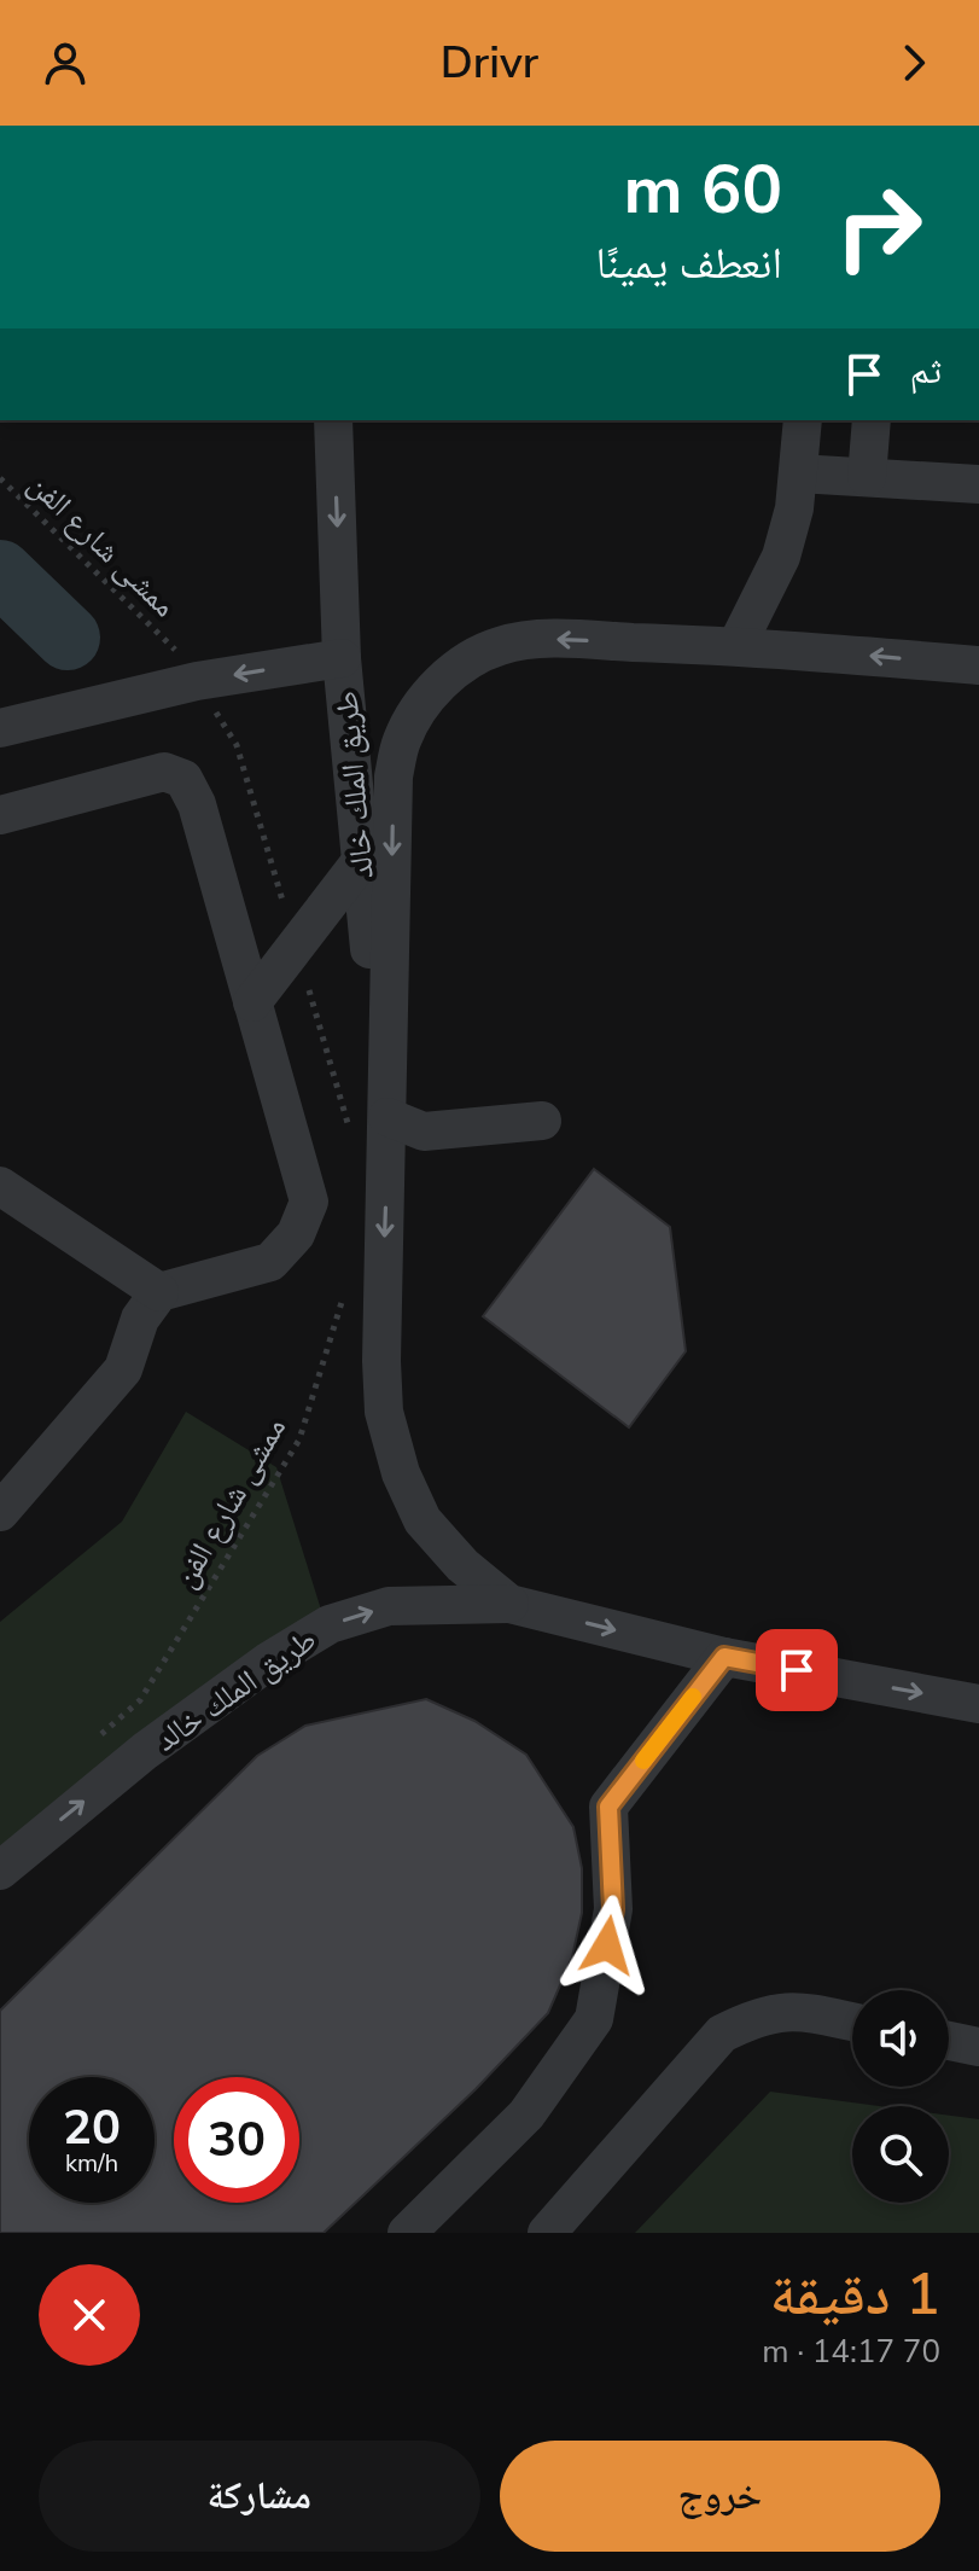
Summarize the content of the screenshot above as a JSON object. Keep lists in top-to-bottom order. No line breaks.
{"streets":{"street":["طريق الملك خالد"],"path":["ممشى شارع الفن"]},"page":{"header":"Drivr","turn":["60 m","انعطف يمينًا"],"then":"ثم","speed":"20 km/h","limit":"30","heading":["1 دقيقة","70 m · 14:17"],"buttons":["خروج","مشاركة"]}}
